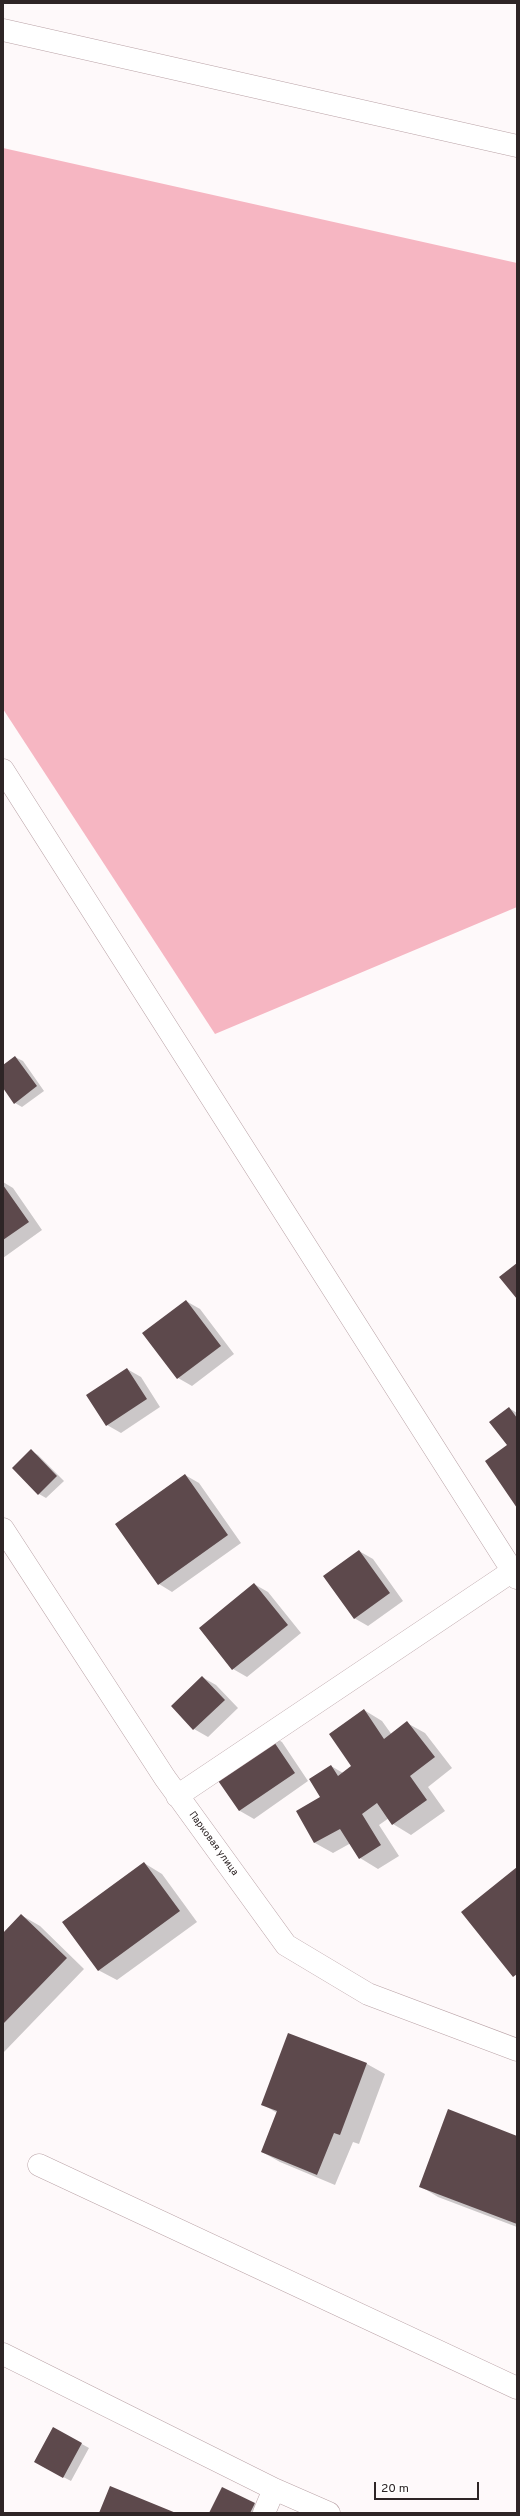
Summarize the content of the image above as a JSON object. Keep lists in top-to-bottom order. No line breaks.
{"streets":{"street":["Парковая улица"]},"scale_bar":"20 m"}
